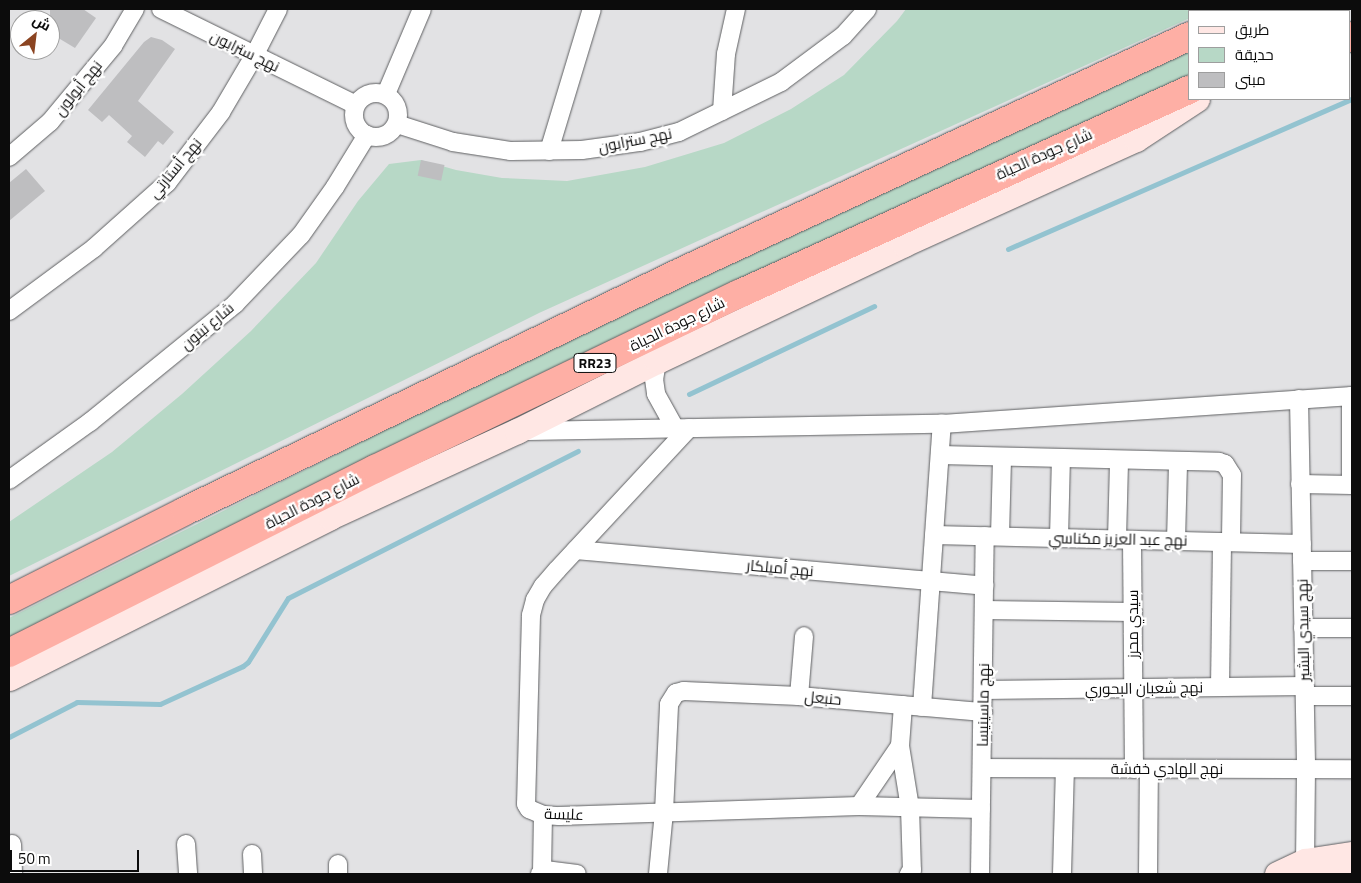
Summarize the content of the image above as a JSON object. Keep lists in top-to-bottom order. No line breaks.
{"streets":{"highway":["شارع جودة الحياة","RR23"],"street":["نهج سترابون","نهج أبولون","نهج أستارتي","شارع نبتون","نهج عبد العزيز مكناسي","نهج أميلكار","سيدي محرز","نهج سيدي البشير","نهج شعبان البحوري","حنبعل","نهج ماسينيسا","نهج الهادي خفشة","عليسة"]},"crossings":[["نهج سترابون","نهج أستارتي"],["نهج سترابون","شارع نبتون"],["نهج عبد العزيز مكناسي","سيدي محرز"],["نهج عبد العزيز مكناسي","نهج سيدي البشير"],["نهج عبد العزيز مكناسي","نهج ماسينيسا"],["نهج أميلكار","نهج ماسينيسا"],["نهج أميلكار","عليسة"],["سيدي محرز","نهج شعبان البحوري"],["سيدي محرز","نهج الهادي خفشة"],["نهج سيدي البشير","نهج شعبان البحوري"],["نهج سيدي البشير","نهج الهادي خفشة"],["نهج شعبان البحوري","نهج ماسينيسا"],["حنبعل","نهج ماسينيسا"],["حنبعل","عليسة"],["نهج ماسينيسا","نهج الهادي خفشة"],["نهج ماسينيسا","عليسة"]],"legend":["طريق","حديقة","مبنى"],"scale_bar":"50 m","north":"top right"}
